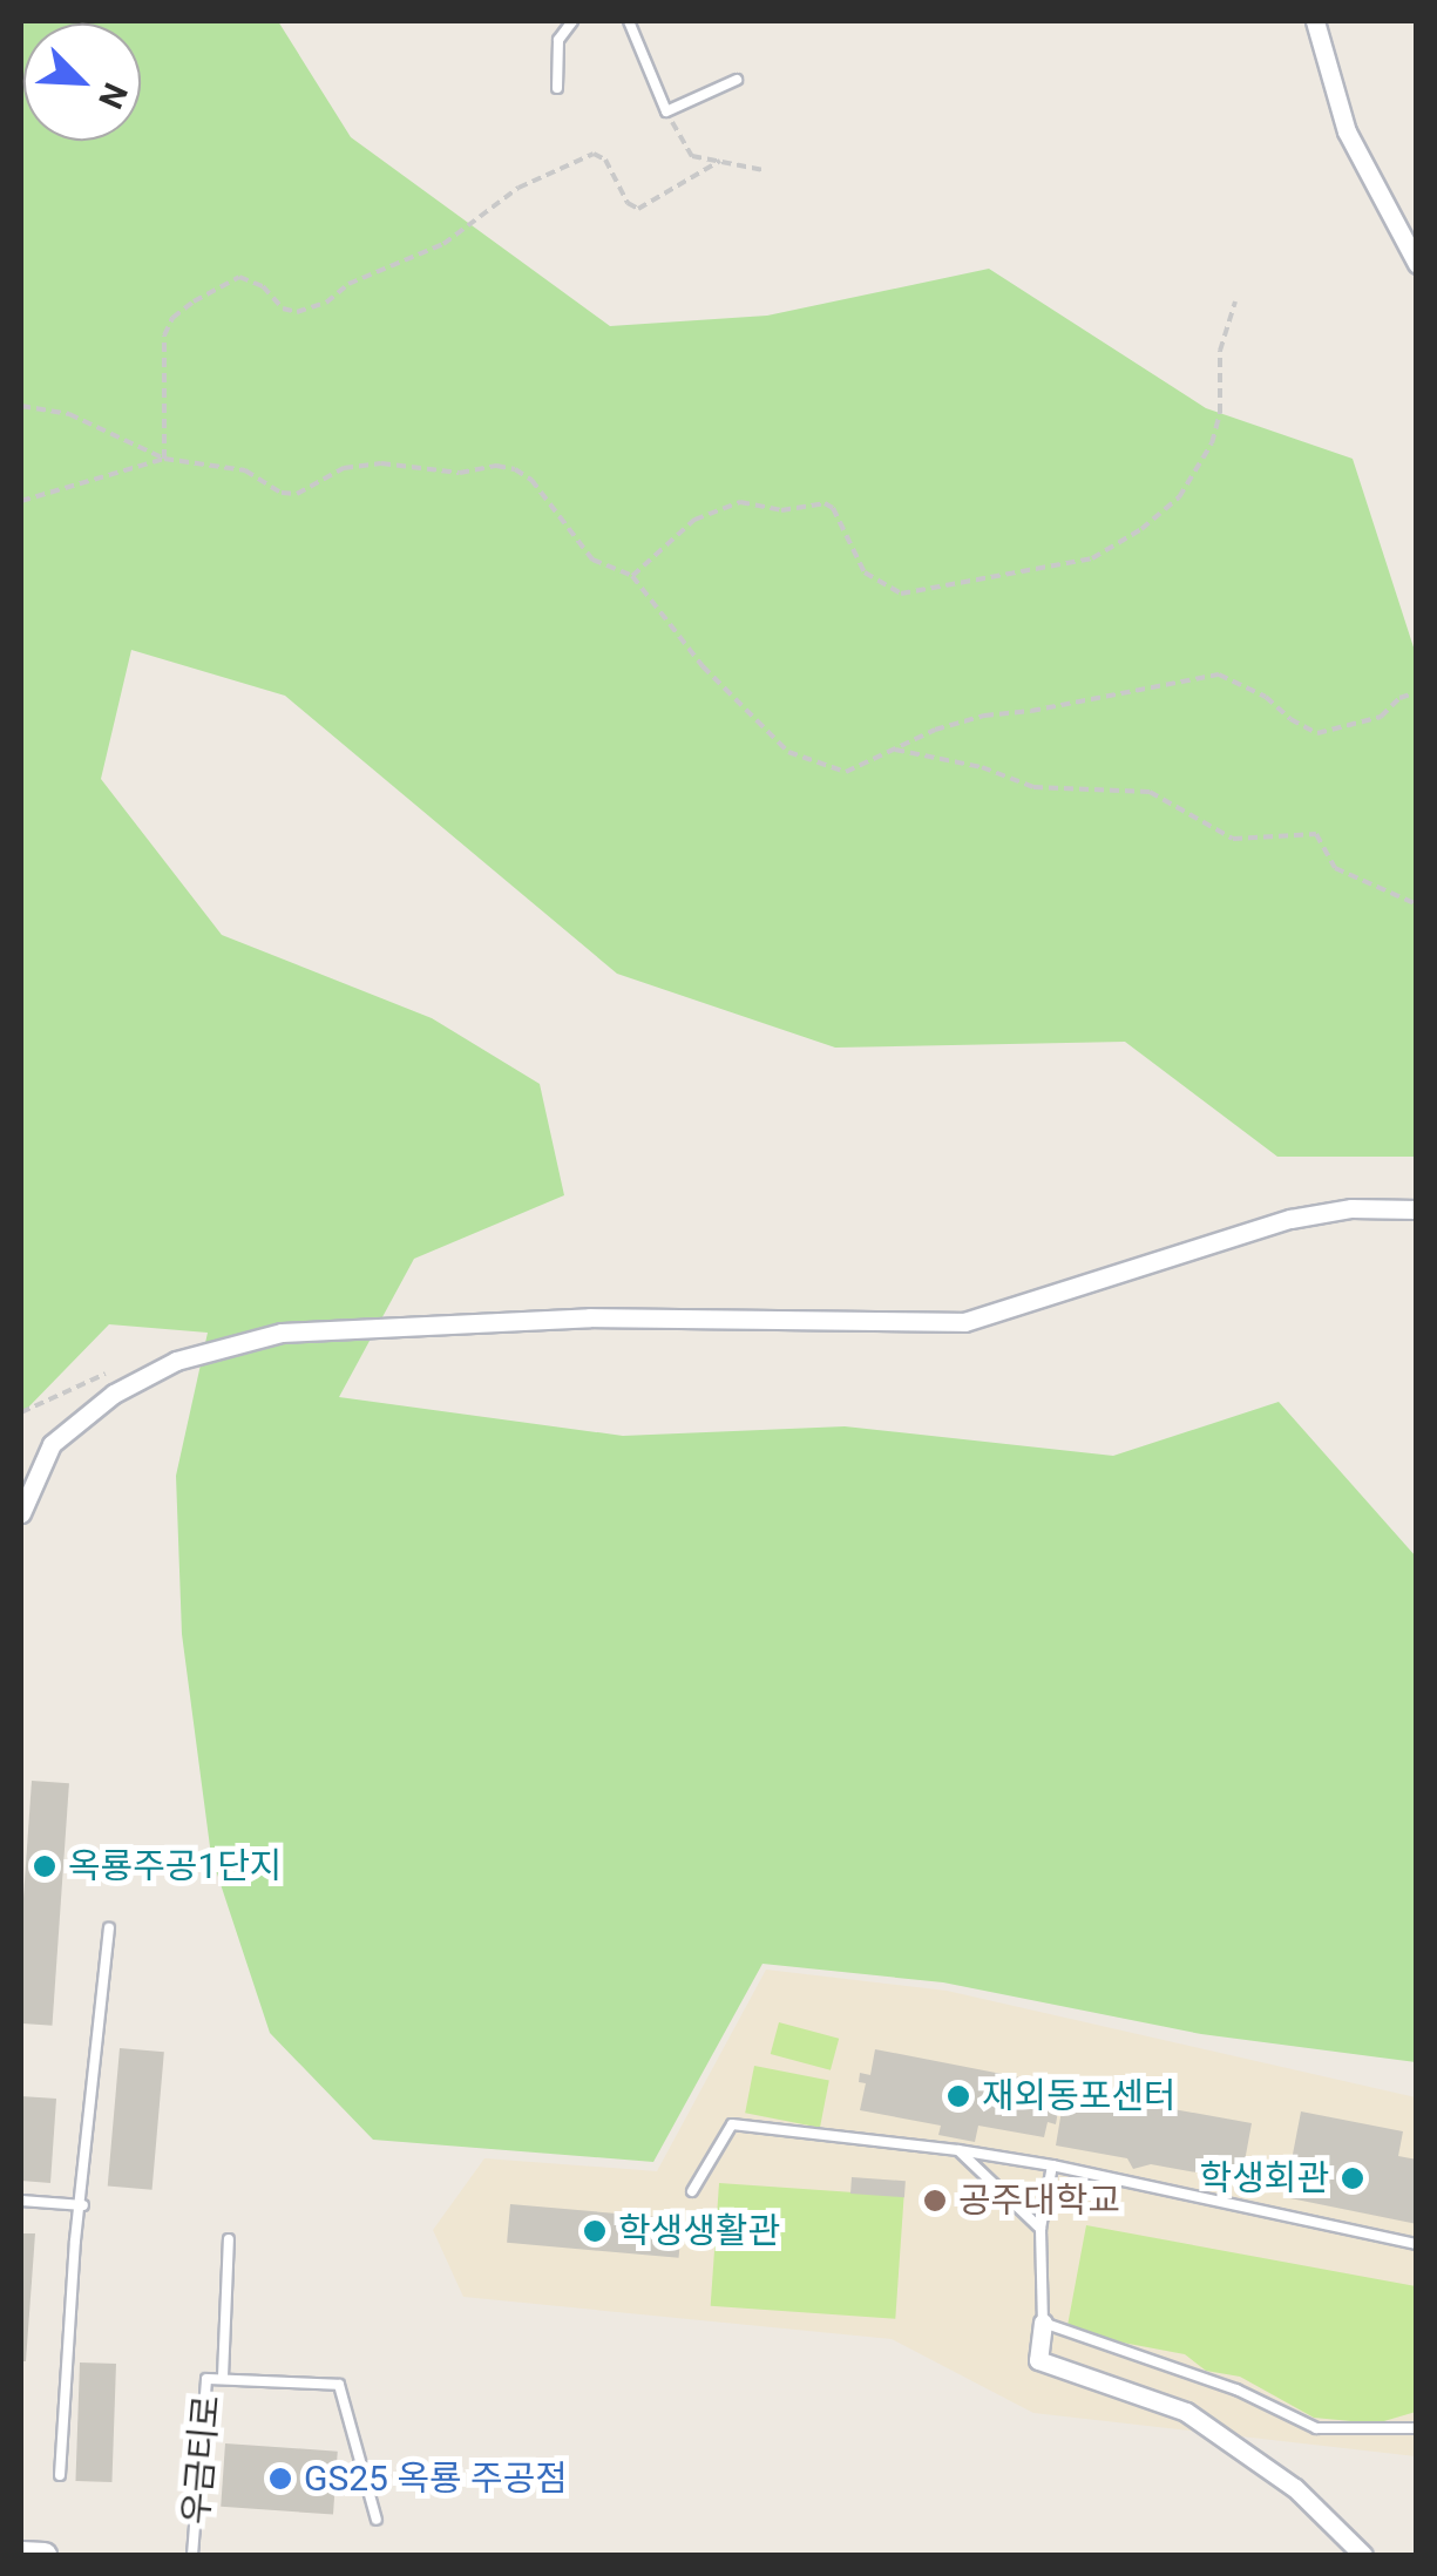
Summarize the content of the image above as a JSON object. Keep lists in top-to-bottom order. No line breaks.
{"streets":{"lane":["우금티로"]},"places":["옥룡주공1단지","재외동포센터","학생회관","공주대학교","학생생활관","GS25 옥룡 주공점"],"north":"bottom right"}
